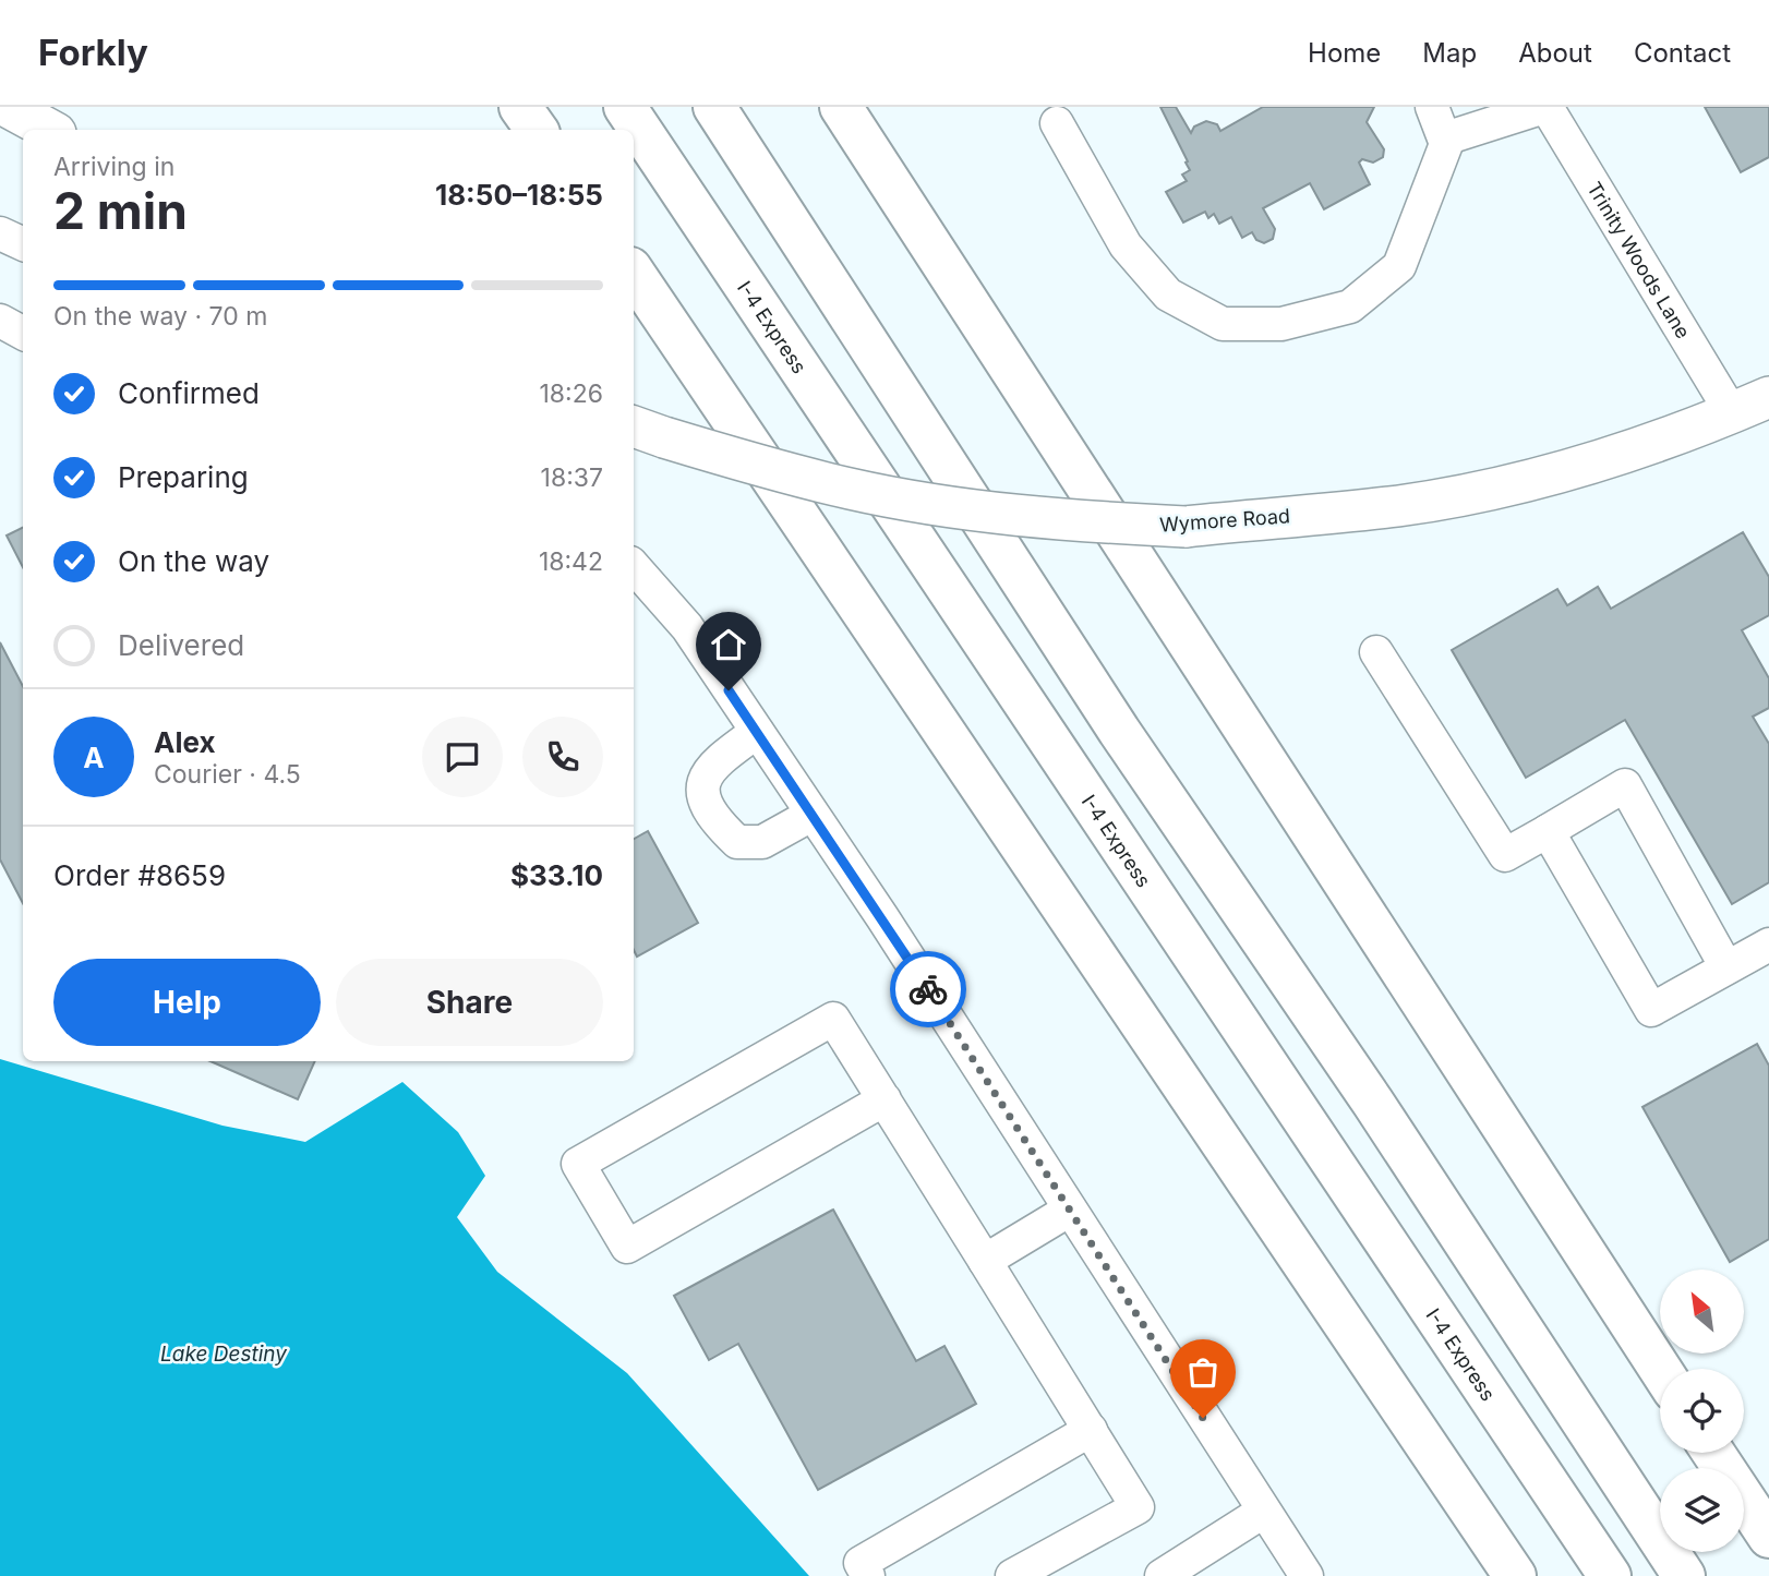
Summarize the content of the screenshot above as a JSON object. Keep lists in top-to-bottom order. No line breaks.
{"streets":{"highway":["I-4 Express"],"main road":["Wymore Road"],"street":["Trinity Woods Lane"]},"crossings":[["Trinity Woods Lane","Wymore Road"]],"water":["Lake Destiny"],"north":"top left","page":{"header":"Forkly","nav":["Home","Map","About","Contact"],"heading":["2 min","Arriving in","18:50–18:55"],"panel":["Alex","Courier · 4.5","Order #8659","$33.10"],"bar":"On the way · 70 m","list":[["Confirmed","18:26"],["Preparing","18:37"],["On the way","18:42"],"Delivered"],"round":"A","buttons":["Help","Share"]}}
